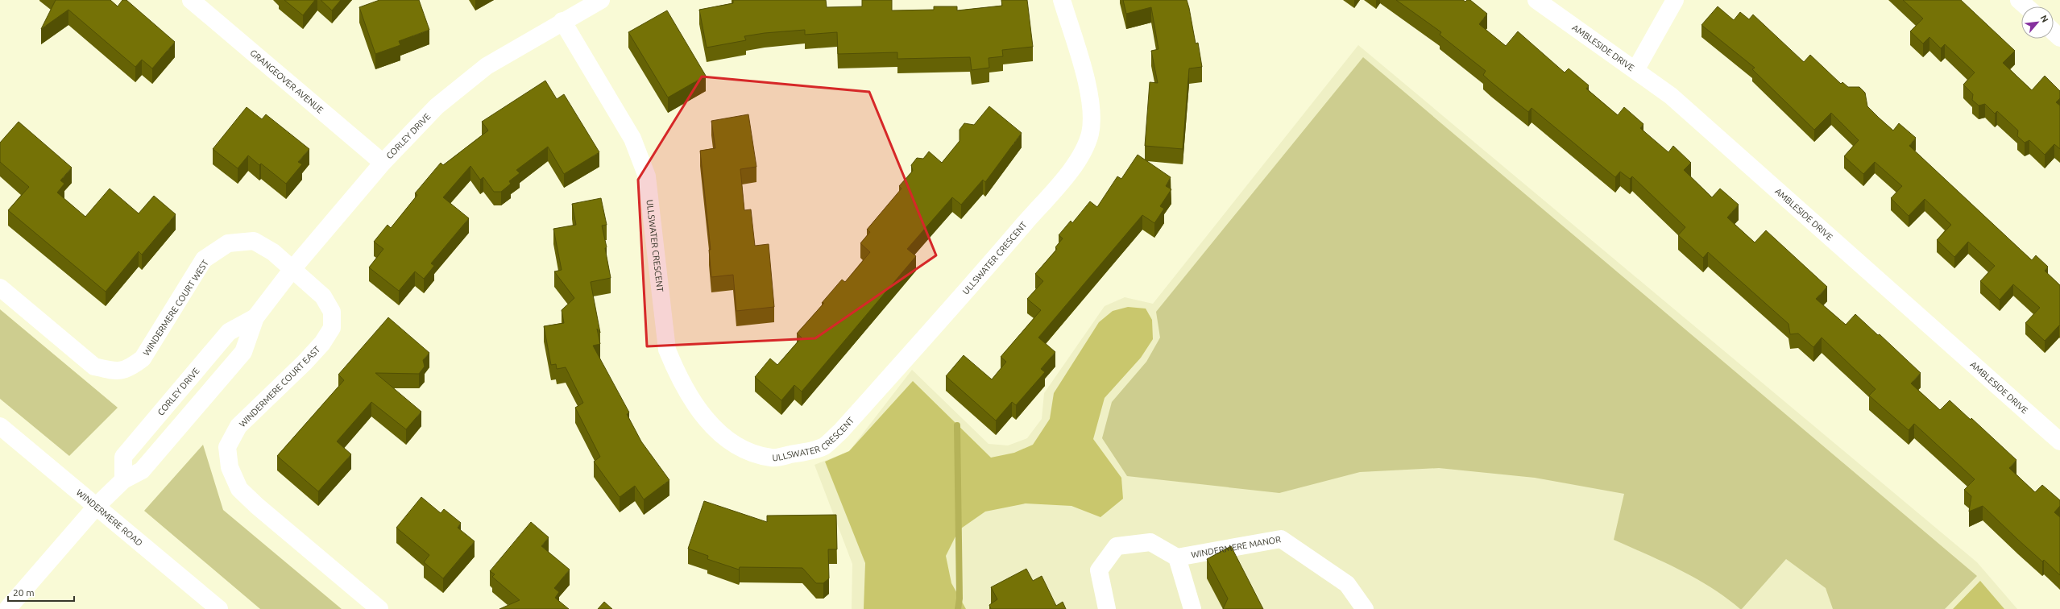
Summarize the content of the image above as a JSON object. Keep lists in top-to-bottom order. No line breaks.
{"streets":{"street":["AMBLESIDE DRIVE","GRANGEOVER AVENUE","CORLEY DRIVE","ULLSWATER CRESCENT","WINDERMERE COURT WEST","WINDERMERE COURT EAST","WINDERMERE ROAD","WINDERMERE MANOR"]},"crossings":[["GRANGEOVER AVENUE","CORLEY DRIVE"],["CORLEY DRIVE","ULLSWATER CRESCENT"],["CORLEY DRIVE","WINDERMERE COURT WEST"],["CORLEY DRIVE","WINDERMERE COURT EAST"],["CORLEY DRIVE","WINDERMERE ROAD"],["WINDERMERE COURT WEST","WINDERMERE COURT EAST"]],"scale_bar":"20 m","north":"top right"}
